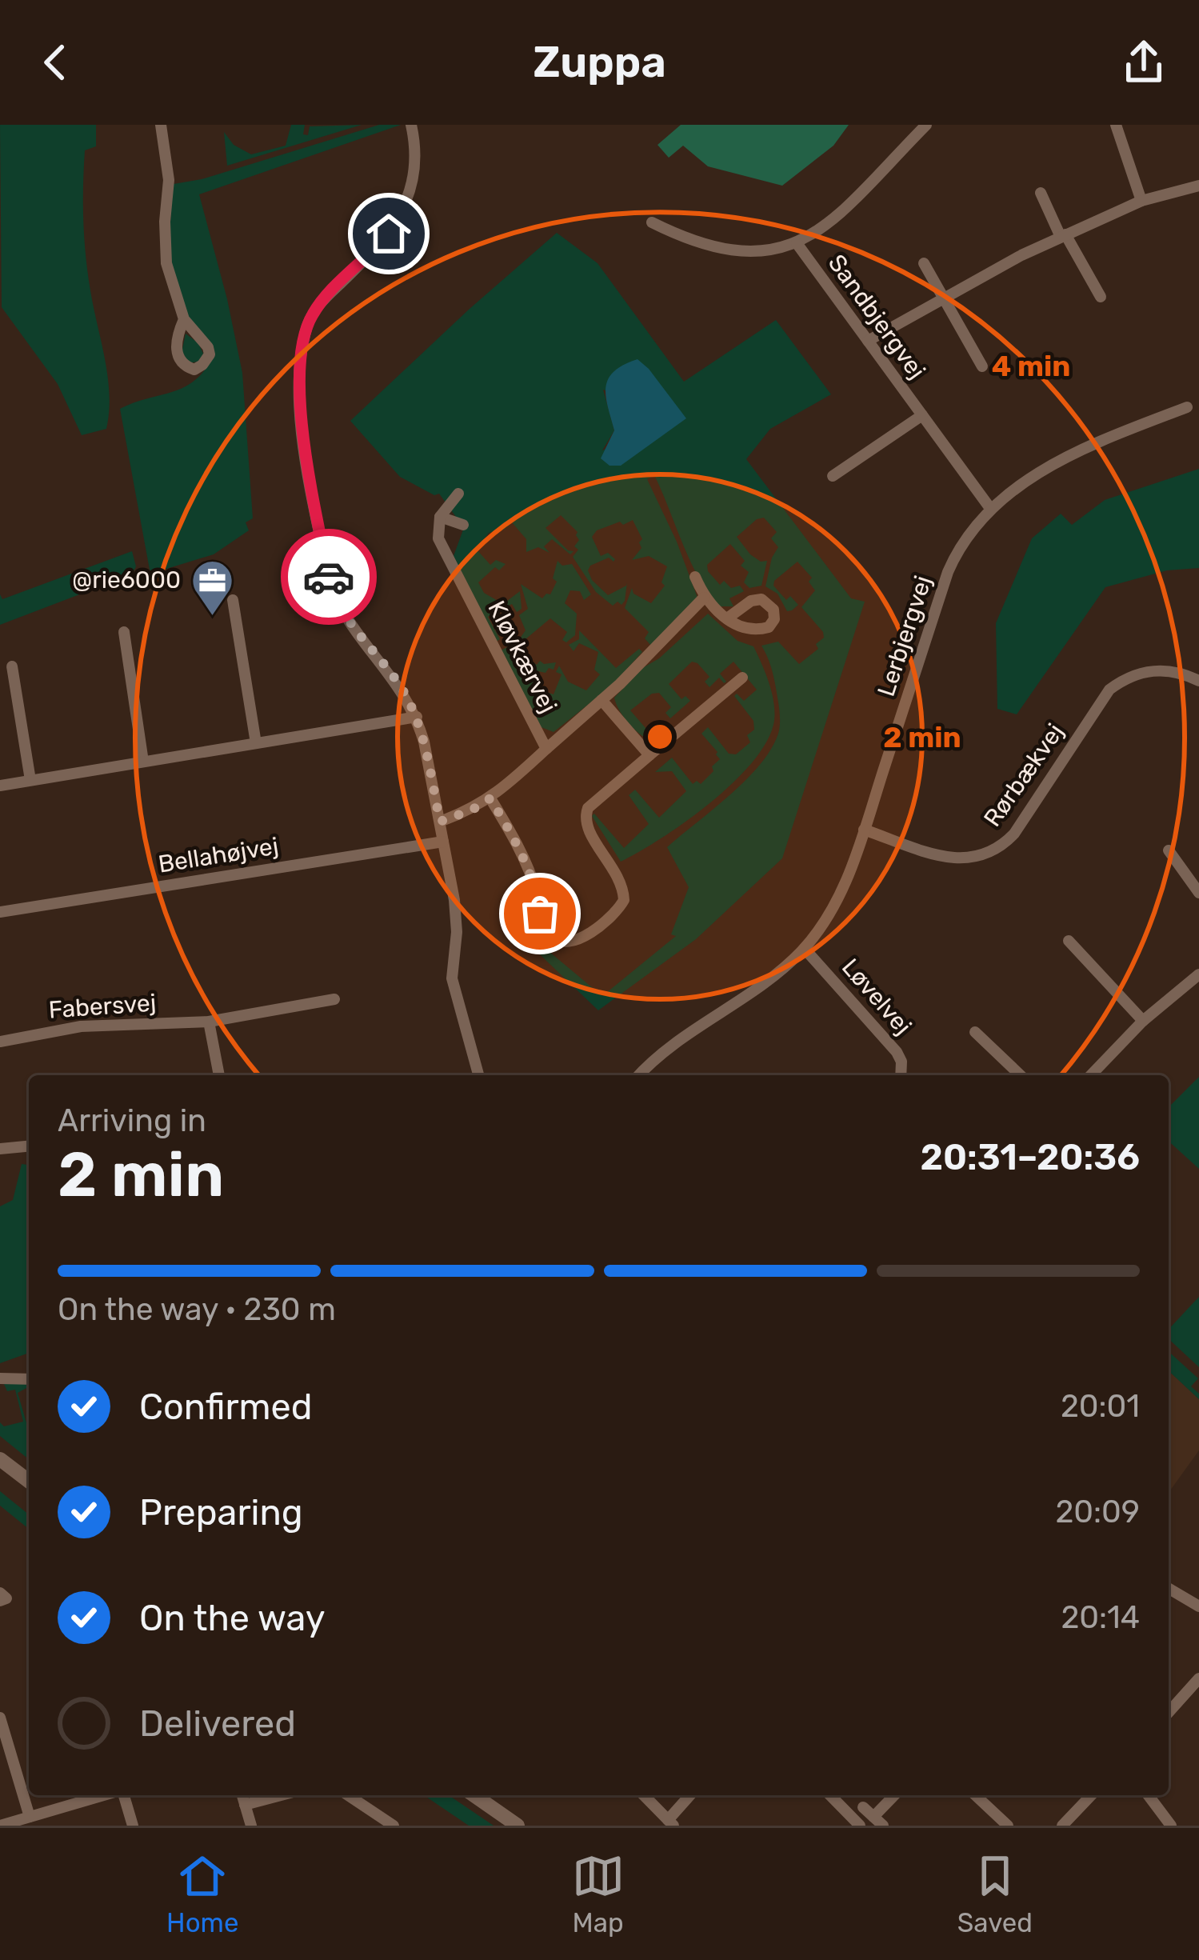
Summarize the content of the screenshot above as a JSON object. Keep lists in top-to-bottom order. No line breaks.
{"streets":{"street":["Sandbjergvej","Lerbjergvej","Kløvkærvej","Rørbækvej","Bellahøjvej","Løvelvej","Fabersvej"]},"crossings":[["Sandbjergvej","Lerbjergvej"],["Lerbjergvej","Rørbækvej"],["Lerbjergvej","Løvelvej"]],"places":{"office":["@rie6000"]},"page":{"header":"Zuppa","heading":["2 min","Arriving in","20:31–20:36"],"bar":"On the way · 230 m","list":[["Confirmed","20:01"],["Preparing","20:09"],["On the way","20:14"],"Delivered"],"tabs":["Home","Map","Saved"]},"rings":["4 min","2 min"]}
